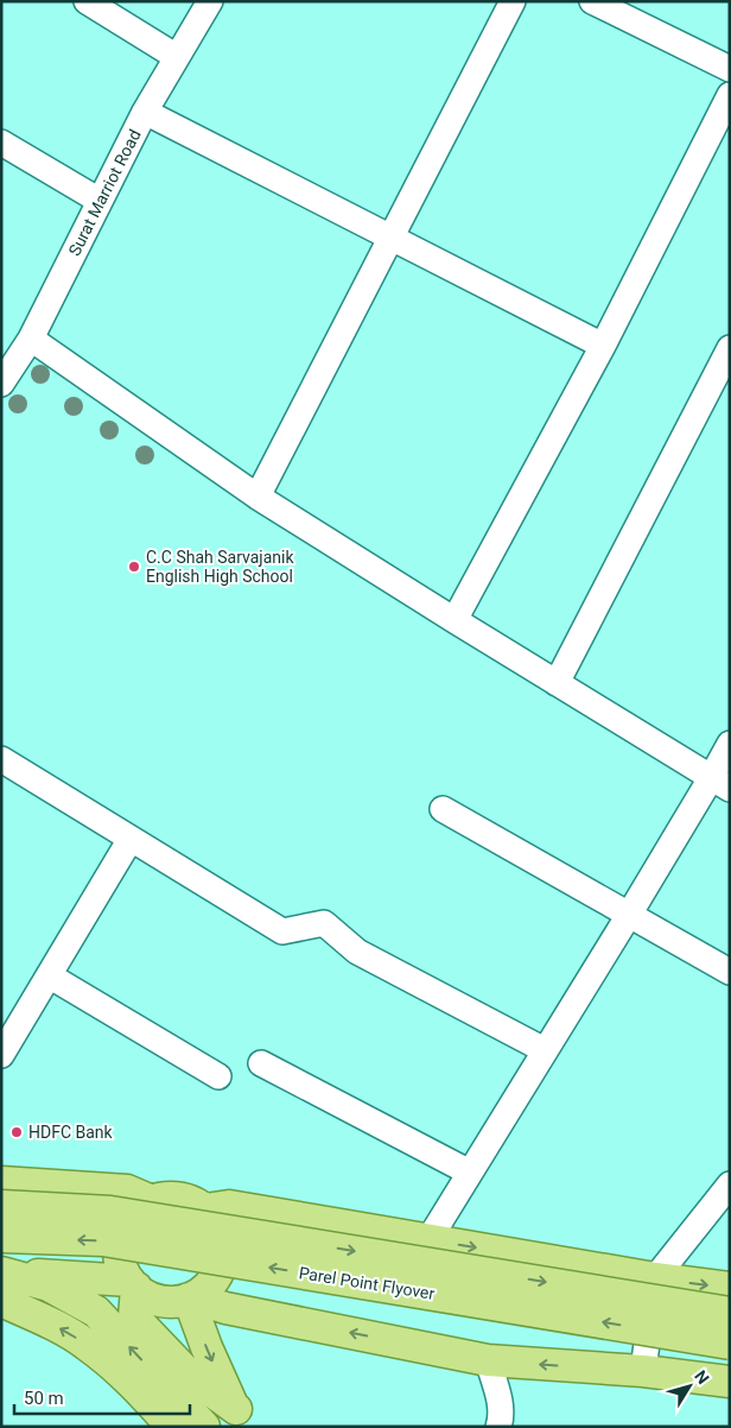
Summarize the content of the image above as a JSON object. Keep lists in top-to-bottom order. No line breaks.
{"streets":{"main road":["Parel Point Flyover"],"street":["Surat Marriot Road"]},"places":["C.C Shah Sarvajanik English High School","HDFC Bank"],"scale_bar":"50 m","north":"top right"}
